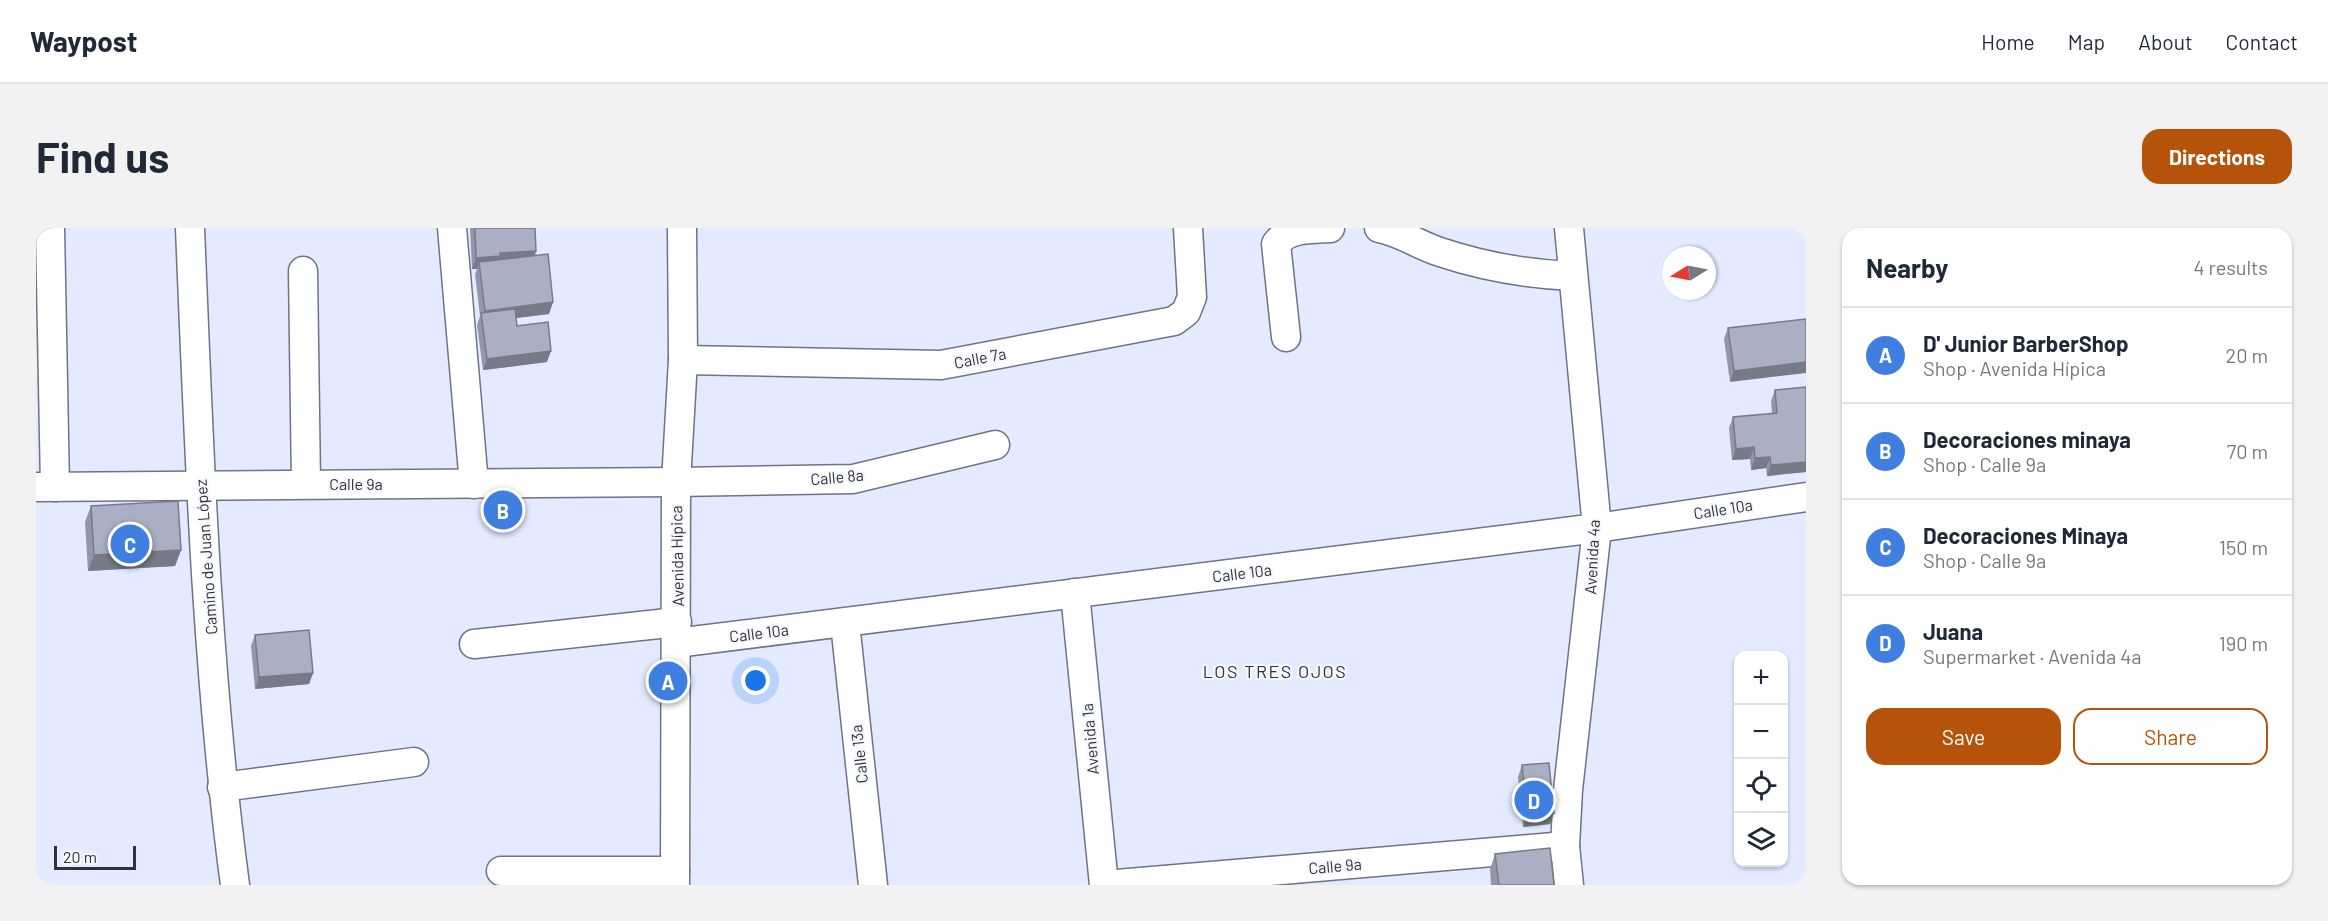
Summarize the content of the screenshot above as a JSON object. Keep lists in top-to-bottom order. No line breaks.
{"streets":{"street":["Calle 7a","Calle 8a","Calle 9a","Calle 10a","Avenida Hípica","Camino de Juan López","Avenida 4a","Avenida 1a","Calle 13a"]},"crossings":[["Calle 7a","Avenida Hípica"],["Calle 8a","Calle 9a"],["Calle 8a","Avenida Hípica"],["Calle 9a","Avenida Hípica"],["Calle 9a","Camino de Juan López"],["Calle 9a","Avenida 4a"],["Calle 9a","Avenida 1a"],["Calle 10a","Avenida Hípica"],["Calle 10a","Avenida 4a"],["Calle 10a","Avenida 1a"],["Calle 10a","Calle 13a"]],"districts":["LOS TRES OJOS"],"scale_bar":"20 m","north":"left","page":{"header":"Waypost","nav":["Home","Map","About","Contact"],"buttons":["Directions",["Save","Share"]],"title":"Find us","heading":["Nearby","4 results"],"list":[{"mark":"A","name":"D' Junior BarberShop","note":"Shop · Avenida Hípica","value":"20 m"},{"mark":"B","name":"Decoraciones minaya","note":"Shop · Calle 9a","value":"70 m"},{"mark":"C","name":"Decoraciones Minaya","note":"Shop · Calle 9a","value":"150 m"},{"mark":"D","name":"Juana","note":"Supermarket · Avenida 4a","value":"190 m"}],"pins":["B","C","A","D"],"map_buttons":["+","−"],"scale":"20 m"}}
